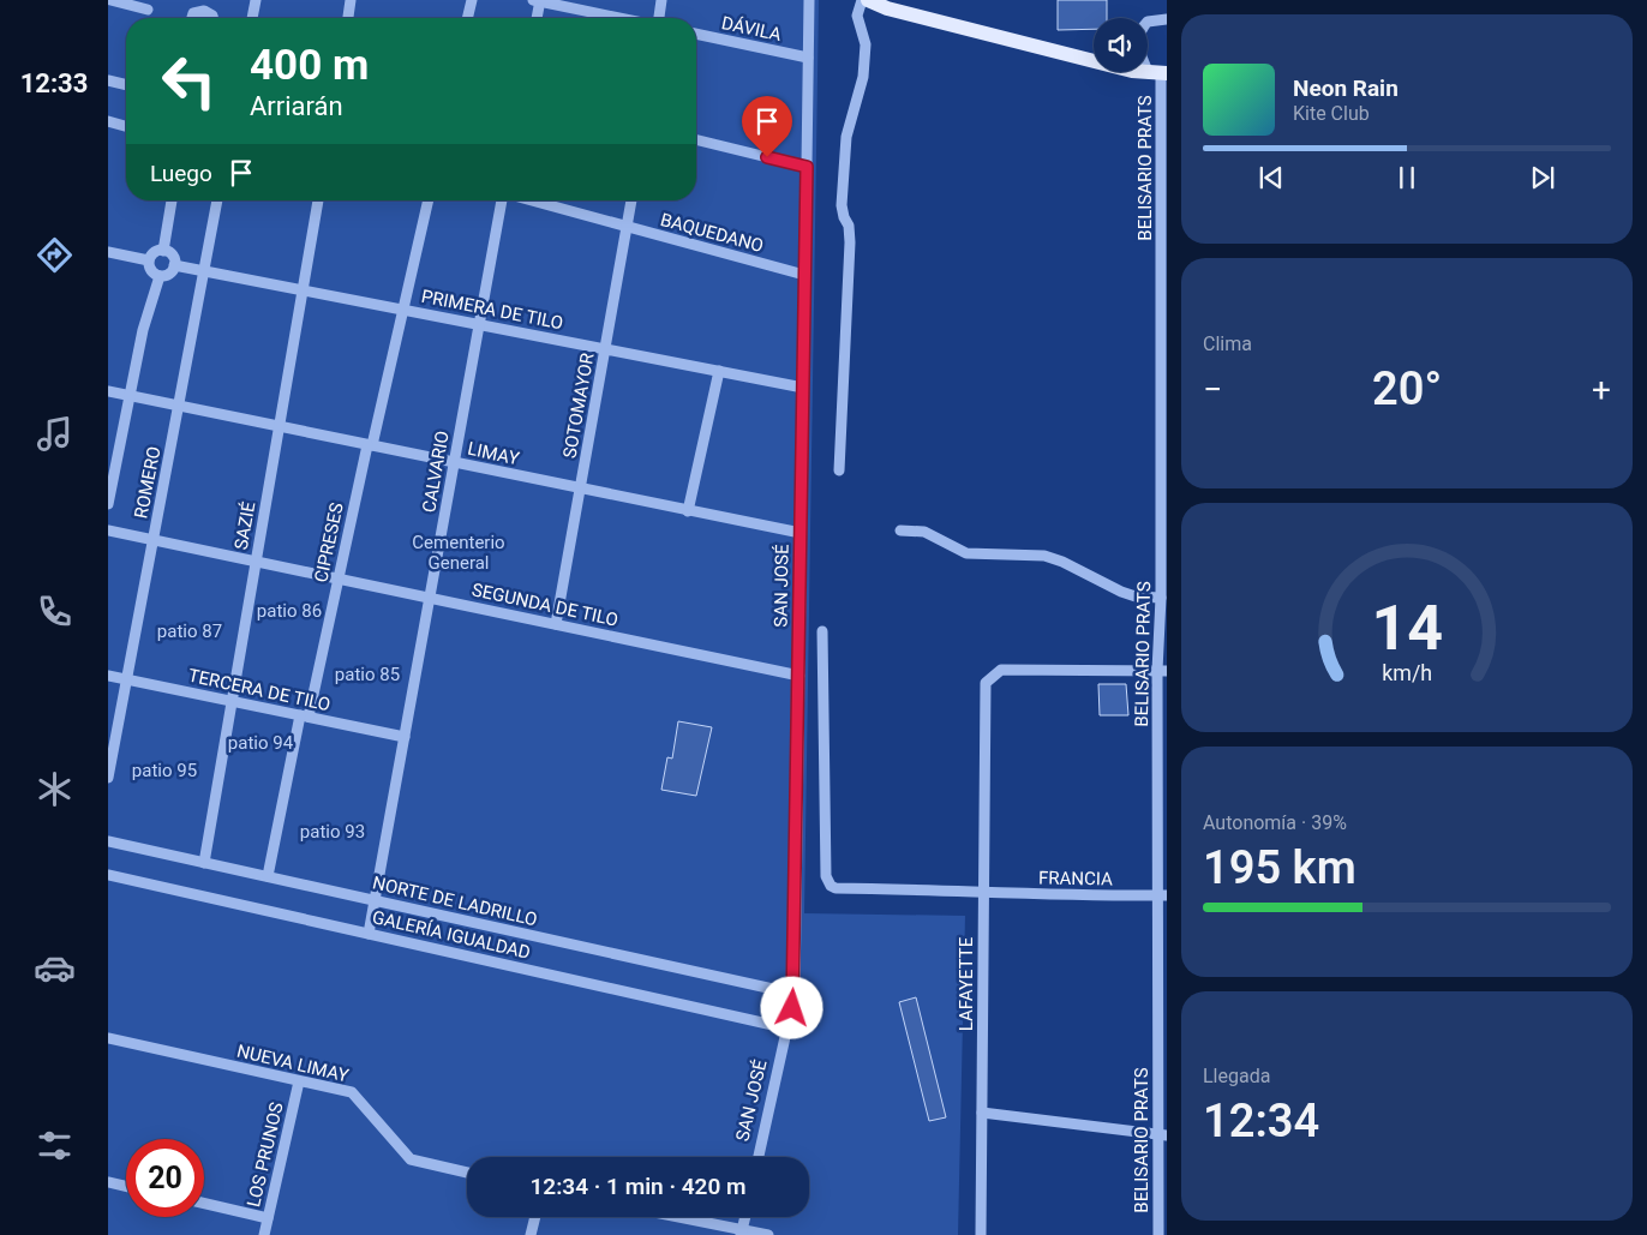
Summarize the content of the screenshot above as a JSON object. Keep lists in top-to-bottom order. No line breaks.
{"streets":{"street":["DÁVILA","BELISARIO PRATS","BAQUEDANO","PRIMERA DE TILO","SOTOMAYOR","LIMAY","CALVARIO","ROMERO","SAZIÉ","CIPRESES","SAN JOSÉ","SEGUNDA DE TILO","TERCERA DE TILO","FRANCIA","NORTE DE LADRILLO","GALERÍA IGUALDAD","LAFAYETTE","NUEVA LIMAY","LOS PRUNOS"]},"crossings":[["DÁVILA","SAN JOSÉ"],["BELISARIO PRATS","FRANCIA"],["BELISARIO PRATS","LAFAYETTE"],["BAQUEDANO","SOTOMAYOR"],["BAQUEDANO","SAN JOSÉ"],["PRIMERA DE TILO","SOTOMAYOR"],["PRIMERA DE TILO","CALVARIO"],["PRIMERA DE TILO","ROMERO"],["PRIMERA DE TILO","SAZIÉ"],["PRIMERA DE TILO","CIPRESES"],["PRIMERA DE TILO","SAN JOSÉ"],["SOTOMAYOR","LIMAY"],["SOTOMAYOR","SEGUNDA DE TILO"],["LIMAY","CALVARIO"],["LIMAY","ROMERO"],["LIMAY","SAZIÉ"],["LIMAY","CIPRESES"],["LIMAY","SAN JOSÉ"],["CALVARIO","SEGUNDA DE TILO"],["CALVARIO","TERCERA DE TILO"],["CALVARIO","NORTE DE LADRILLO"],["CALVARIO","GALERÍA IGUALDAD"],["ROMERO","SEGUNDA DE TILO"],["ROMERO","TERCERA DE TILO"],["SAZIÉ","SEGUNDA DE TILO"],["SAZIÉ","TERCERA DE TILO"],["SAZIÉ","NORTE DE LADRILLO"],["CIPRESES","SEGUNDA DE TILO"],["CIPRESES","TERCERA DE TILO"],["CIPRESES","NORTE DE LADRILLO"],["SAN JOSÉ","SEGUNDA DE TILO"],["SAN JOSÉ","NORTE DE LADRILLO"],["SAN JOSÉ","GALERÍA IGUALDAD"],["FRANCIA","LAFAYETTE"],["NUEVA LIMAY","LOS PRUNOS"]],"parks":["Cementerio General","patio 86","patio 87","patio 85","patio 94","patio 95","patio 93"],"page":{"tabs":"12:33","turn":["400 m","Arriarán"],"song":["Neon Rain","Kite Club"],"then":"Luego","tile":["Clima",["Autonomía · 39%","195 km"],["Llegada","12:34"]],"heat":["−","20°","+"],"limit":"20","trip":"12:34 · 1 min · 420 m","gauge":["14","km/h"]}}
